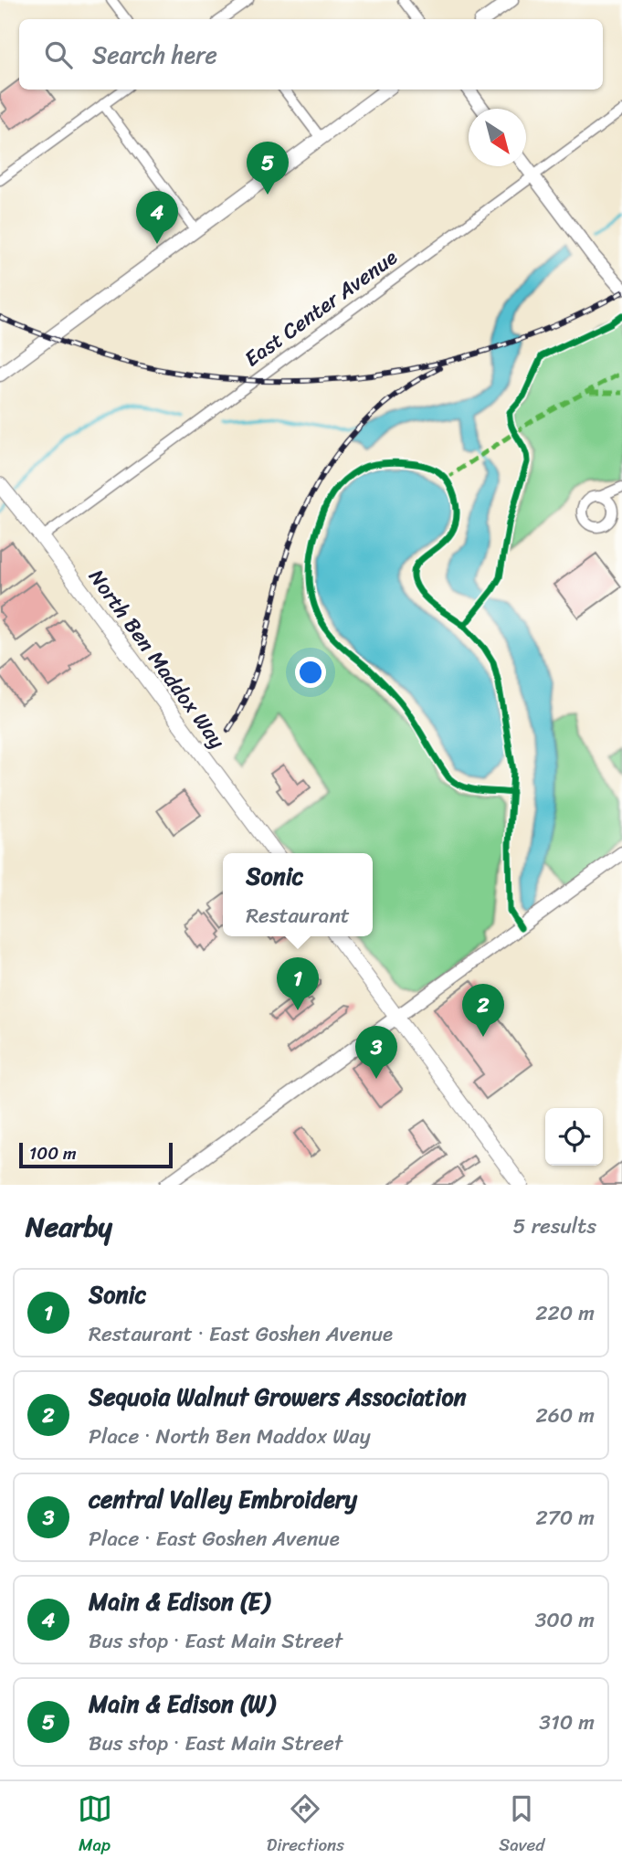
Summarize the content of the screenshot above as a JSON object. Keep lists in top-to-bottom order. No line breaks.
{"streets":{"main road":["North Ben Maddox Way"],"street":["East Center Avenue"]},"crossings":[["East Center Avenue","North Ben Maddox Way"]],"scale_bar":"100 m","north":"bottom right","page":{"search":"Search here","pins":["5","4","1","2","3"],"popup":["Sonic","Restaurant"],"scale":"100 m","heading":["Nearby","5 results"],"list":[{"mark":"1","name":"Sonic","note":"Restaurant · East Goshen Avenue","value":"220 m"},{"mark":"2","name":"Sequoia Walnut Growers Association","note":"Place · North Ben Maddox Way","value":"260 m"},{"mark":"3","name":"central Valley Embroidery","note":"Place · East Goshen Avenue","value":"270 m"},{"mark":"4","name":"Main & Edison (E)","note":"Bus stop · East Main Street","value":"300 m"},{"mark":"5","name":"Main & Edison (W)","note":"Bus stop · East Main Street","value":"310 m"}],"nav":["Map","Directions","Saved"]}}
